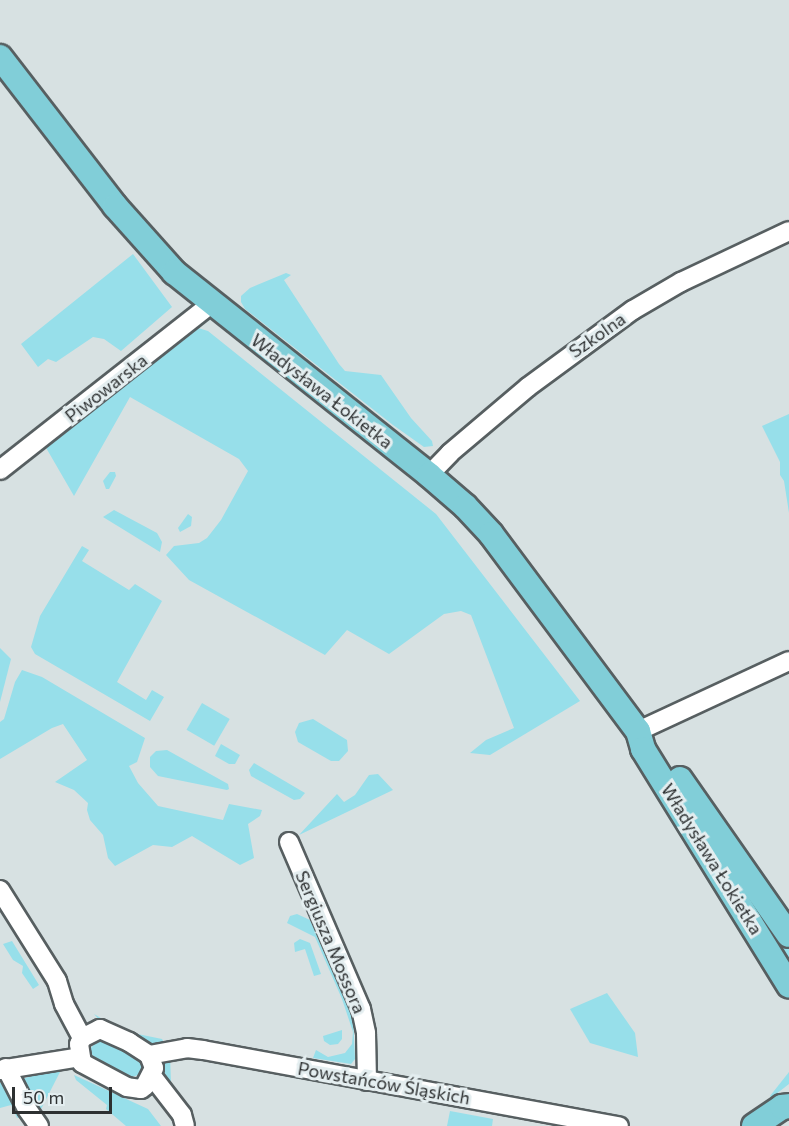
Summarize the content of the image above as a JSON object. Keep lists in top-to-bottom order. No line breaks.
{"streets":{"main road":["Władysława Łokietka"],"street":["Szkolna","Piwowarska","Sergiusza Mossora","Powstańców Śląskich"]},"crossings":[["Szkolna","Władysława Łokietka"],["Piwowarska","Władysława Łokietka"],["Sergiusza Mossora","Powstańców Śląskich"]],"scale_bar":"50 m"}
